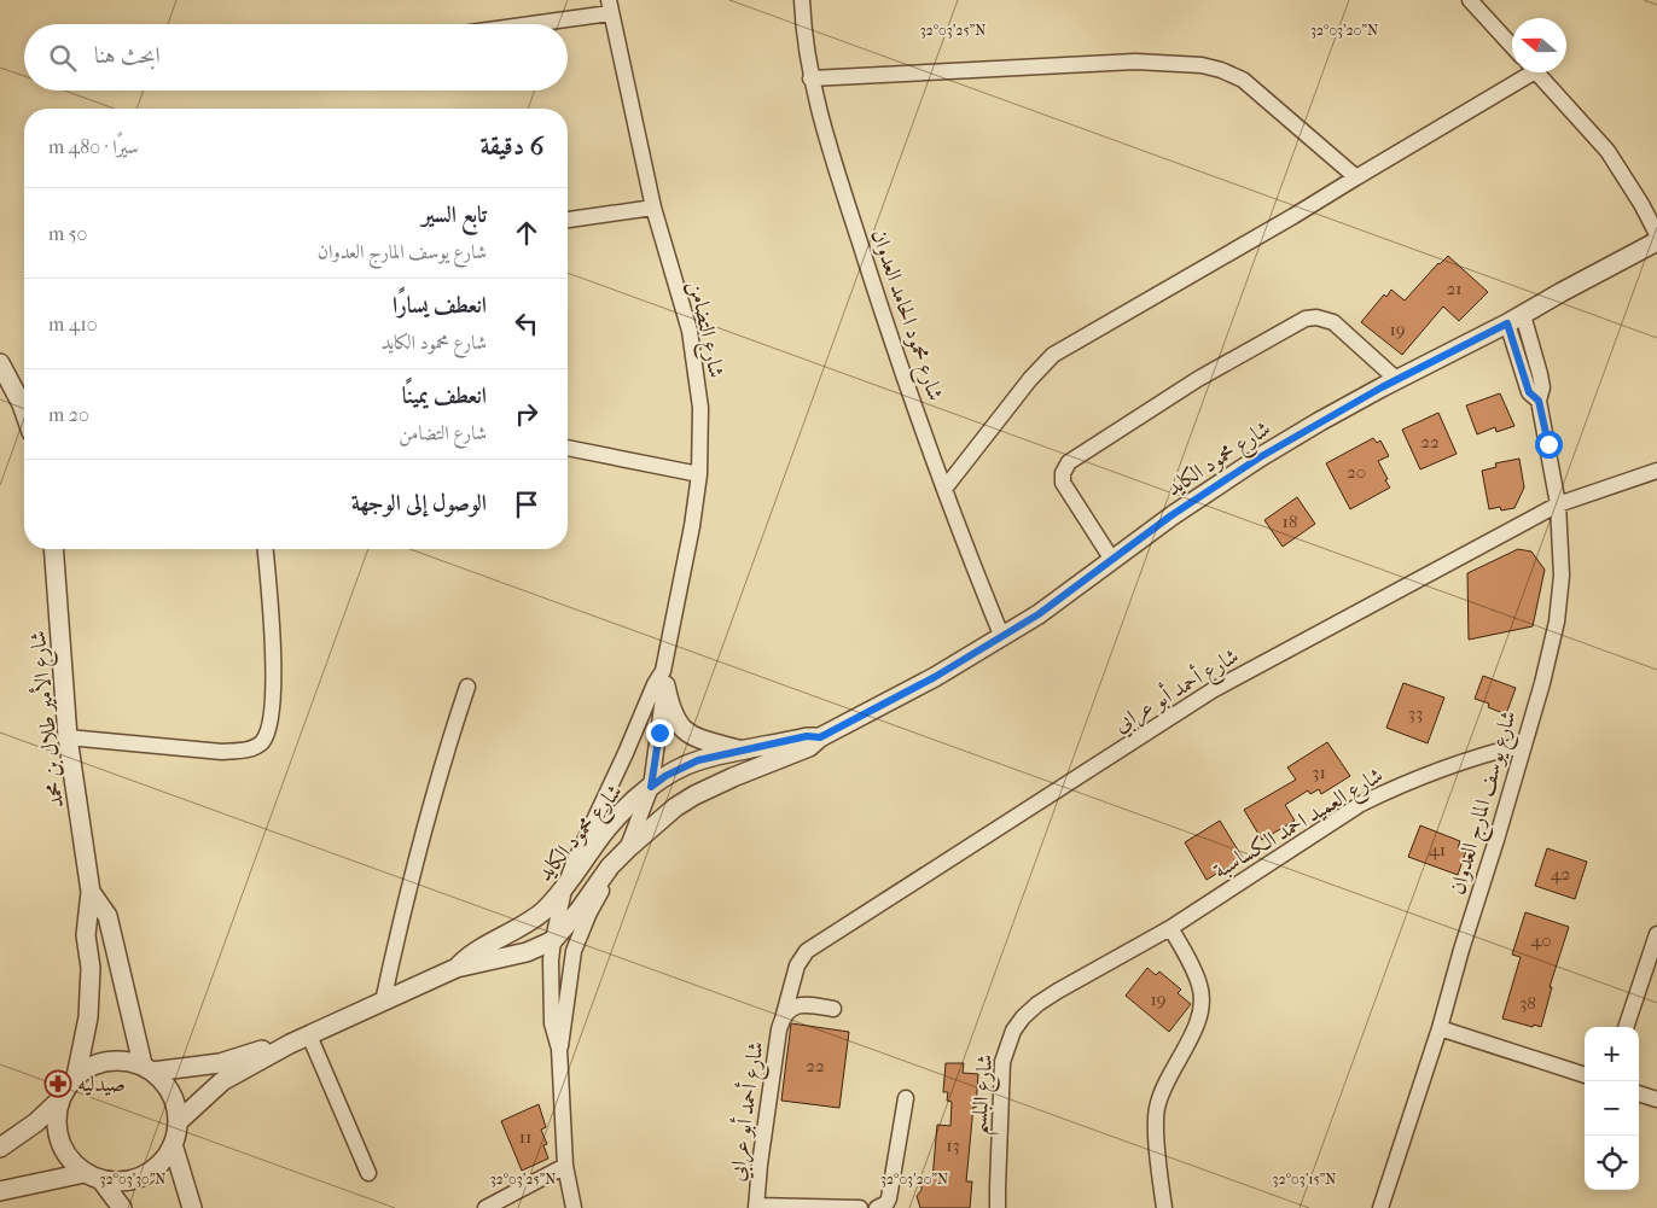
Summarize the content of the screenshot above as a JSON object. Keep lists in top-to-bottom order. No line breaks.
{"streets":{"street":["شارع محمود الحامد العدوان","شارع التضامن","شارع محمود الكايد","شارع أحمد أبو عرابي","شارع الأمير طلال بن محمد","شارع يوسف المارج العدوان","شارع العميد احمد الكساسبة","شارع البلسم"]},"crossings":[["شارع محمود الحامد العدوان","شارع محمود الكايد"],["شارع التضامن","شارع محمود الكايد"],["شارع محمود الكايد","شارع الأمير طلال بن محمد"],["شارع محمود الكايد","شارع يوسف المارج العدوان"],["شارع أحمد أبو عرابي","شارع يوسف المارج العدوان"],["شارع يوسف المارج العدوان","شارع العميد احمد الكساسبة"],["شارع العميد احمد الكساسبة","شارع البلسم"]],"places":{"pharmacy":["صيدليه"]},"house_numbers":["21","19","22","20","18","33","31","41","42","40","19","38","22","11","13"],"north":"left","page":{"search":"ابحث هنا","heading":["6 دقيقة","سيرًا · 480 m"],"list":[["تابع السير","شارع يوسف المارج العدوان","50 m"],["انعطف يسارًا","شارع محمود الكايد","410 m"],["انعطف يمينًا","شارع التضامن","20 m"],"الوصول إلى الوجهة"],"map_buttons":["+","−"]},"coordinates":["32°03'25\"N","32°03'20\"N","32°03'30\"N","32°03'15\"N"]}
